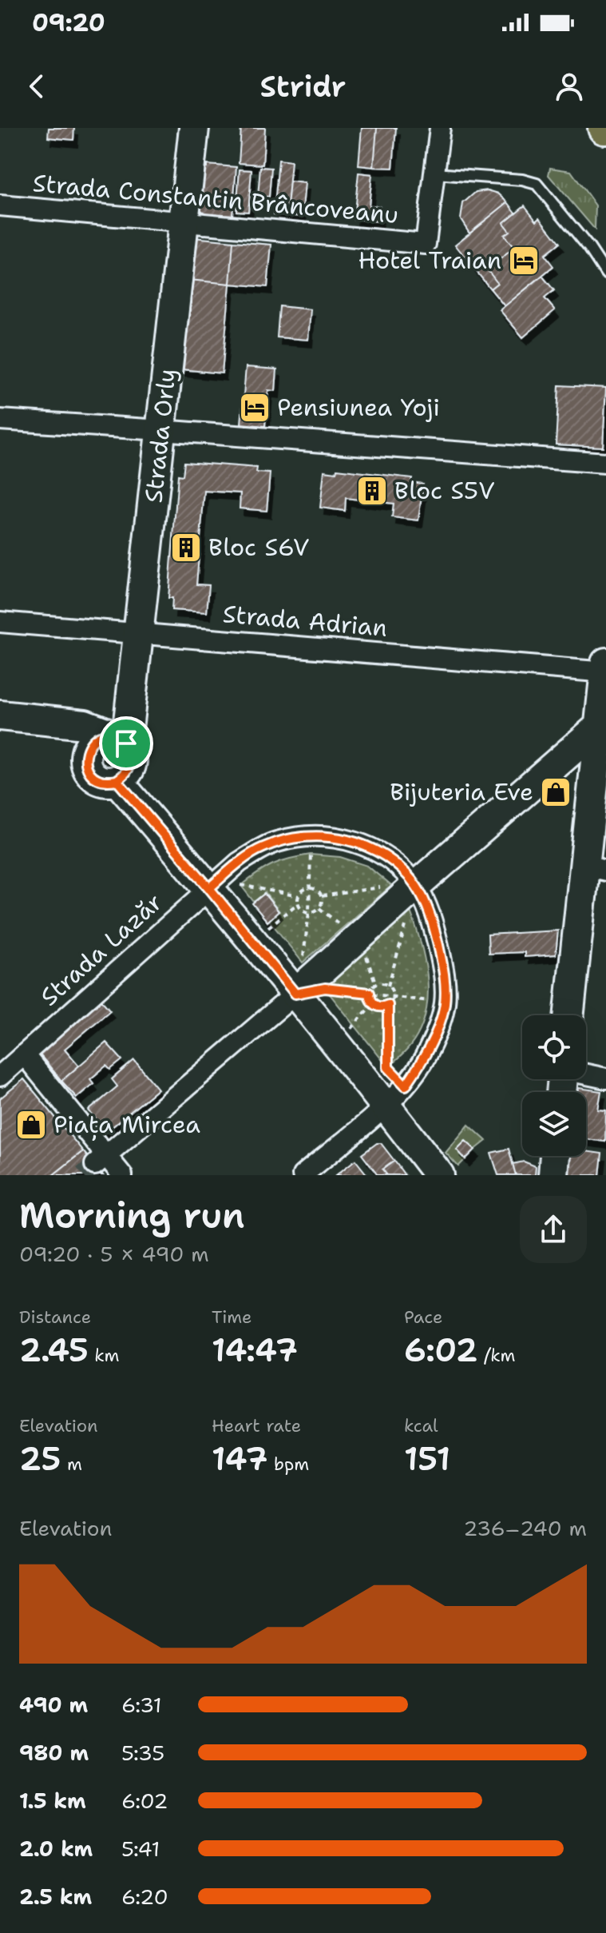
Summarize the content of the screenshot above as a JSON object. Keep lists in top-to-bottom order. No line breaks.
{"streets":{"street":["Strada Constantin Brâncoveanu","Strada Orly","Strada Adrian","Strada Lazăr"]},"crossings":[["Strada Constantin Brâncoveanu","Strada Orly"],["Strada Orly","Strada Adrian"]],"places":{"hotel":["Hotel Traian","Pensiunea Yoji"],"building":["Bloc S5V","Bloc S6V"],"shop":["Bijuteria Eve","Piața Mircea"]},"page":{"status":"09:20","header":"Stridr","heading":["Morning run","09:20 · 5 × 490 m"],"stats":[["Distance","2.45 km"],["Time","14:47"],["Pace","6:02 /km"],["Elevation","25 m"],["Heart rate","147 bpm"],["kcal","151"]],"chart":["Elevation","236–240 m"],"list":[{"name":"490 m","note":"6:31"},{"name":"980 m","note":"5:35"},{"name":"1.5 km","note":"6:02"},{"name":"2.0 km","note":"5:41"},{"name":"2.5 km","note":"6:20"}]}}
